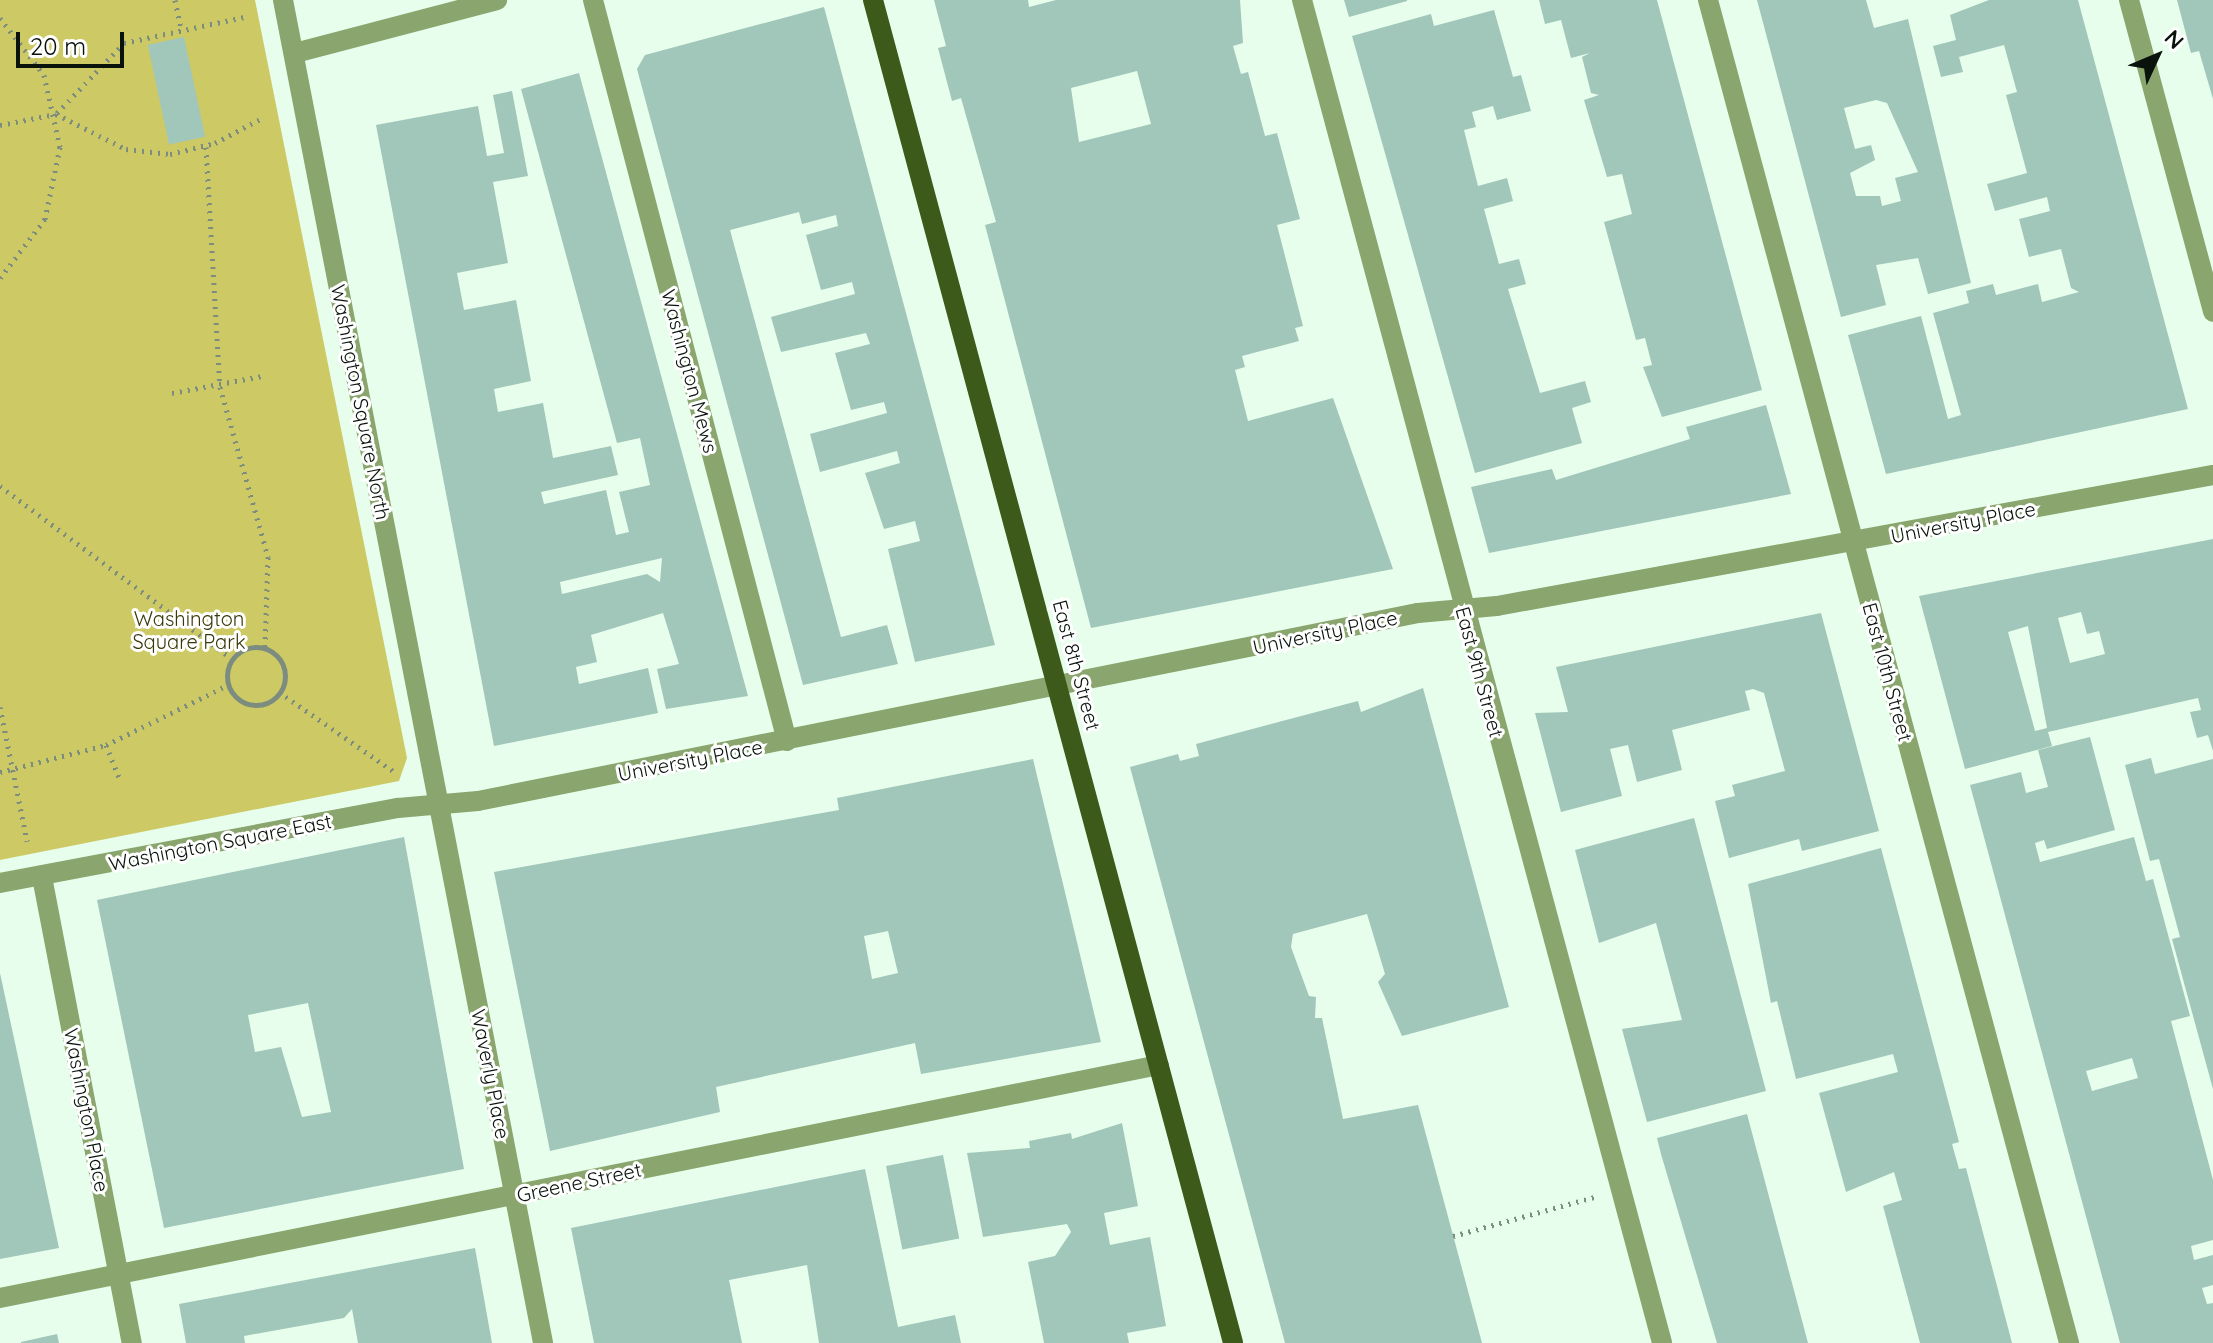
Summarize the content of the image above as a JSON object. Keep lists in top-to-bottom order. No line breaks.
{"streets":{"main road":["East 8th Street"],"street":["Washington Mews","Washington Square North","University Place","East 9th Street","East 10th Street","Washington Square East","Waverly Place","Washington Place","Greene Street"]},"crossings":[["Washington Mews","University Place"],["Washington Square North","University Place"],["Washington Square North","Washington Square East"],["Washington Square North","Waverly Place"],["University Place","East 8th Street"],["University Place","East 9th Street"],["University Place","East 10th Street"],["University Place","Washington Square East"],["University Place","Waverly Place"],["East 8th Street","Greene Street"],["Washington Square East","Waverly Place"],["Washington Square East","Washington Place"],["Waverly Place","Greene Street"],["Washington Place","Greene Street"]],"parks":["Washington Square Park"],"scale_bar":"20 m","north":"top right"}
